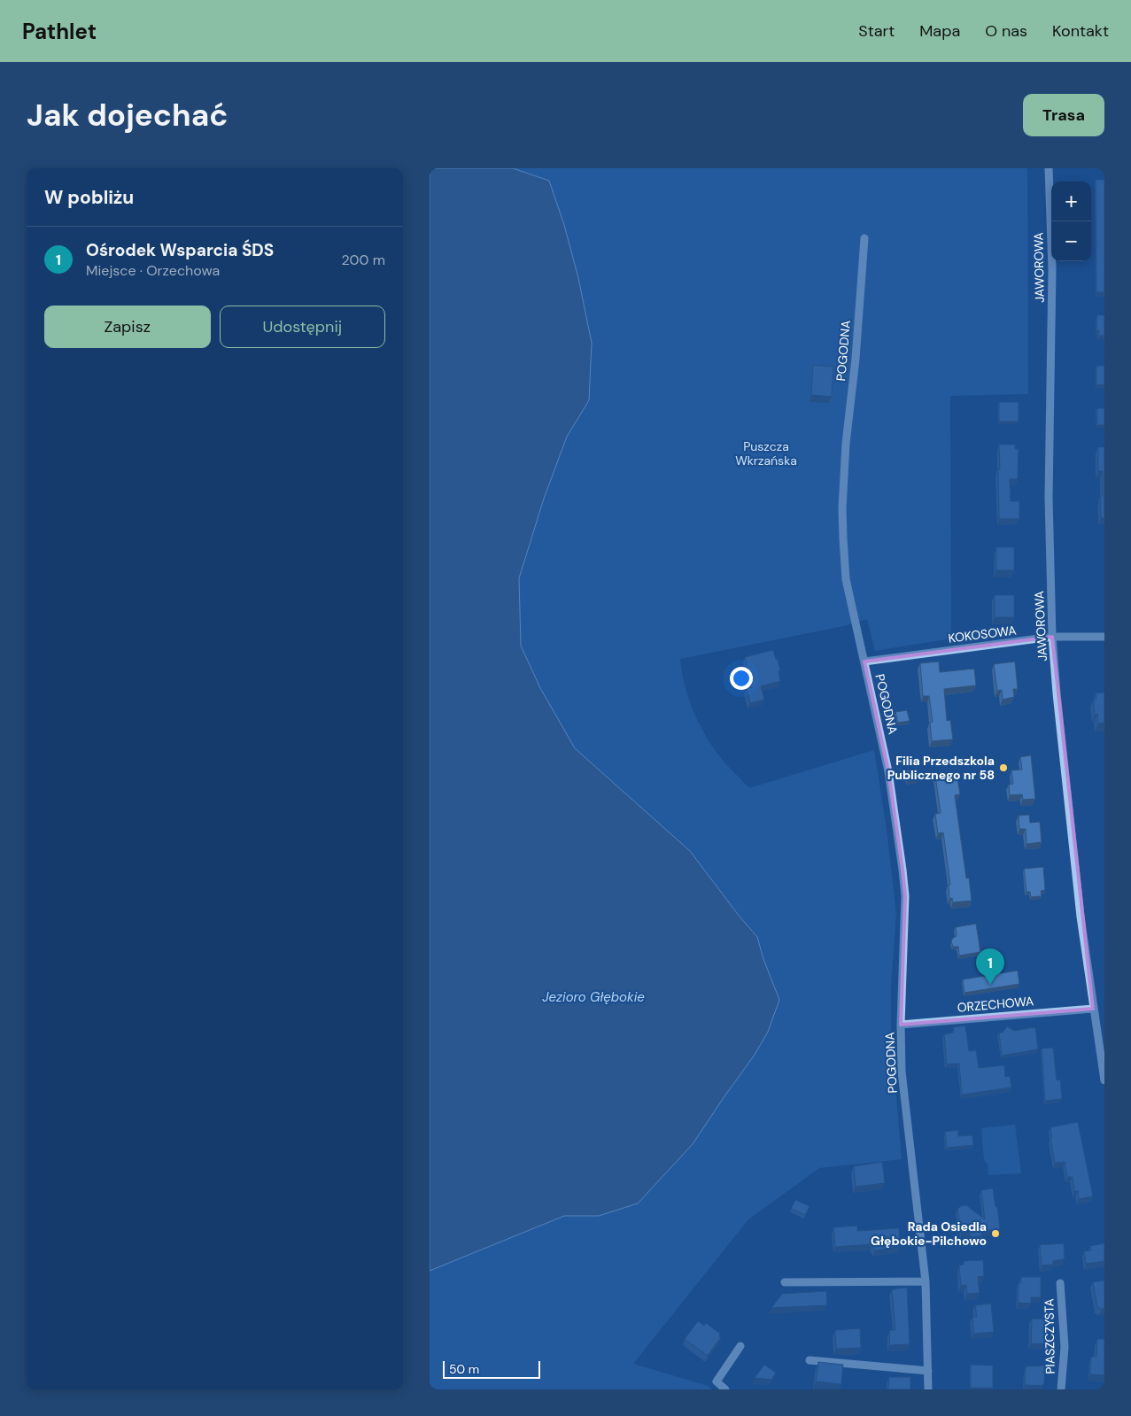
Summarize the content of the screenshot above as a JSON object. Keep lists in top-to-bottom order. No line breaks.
{"streets":{"street":["JAWOROWA","POGODNA","KOKOSOWA","ORZECHOWA","PIASZCZYSTA"]},"crossings":[["JAWOROWA","KOKOSOWA"],["JAWOROWA","ORZECHOWA"],["POGODNA","KOKOSOWA"],["POGODNA","ORZECHOWA"]],"water":["Jezioro Głębokie"],"parks":["Puszcza Wkrzańska"],"places":["Filia Przedszkola Publicznego nr 58","Rada Osiedla Głębokie-Pilchowo"],"scale_bar":"50 m","page":{"header":"Pathlet","nav":["Start","Mapa","O nas","Kontakt"],"buttons":["Trasa",["Zapisz","Udostępnij"]],"title":"Jak dojechać","heading":"W pobliżu","map_buttons":["+","−"],"list":[{"mark":"1","name":"Ośrodek Wsparcia ŚDS","note":"Miejsce · Orzechowa","value":"200 m"}],"pins":"1","scale":"50 m"}}
